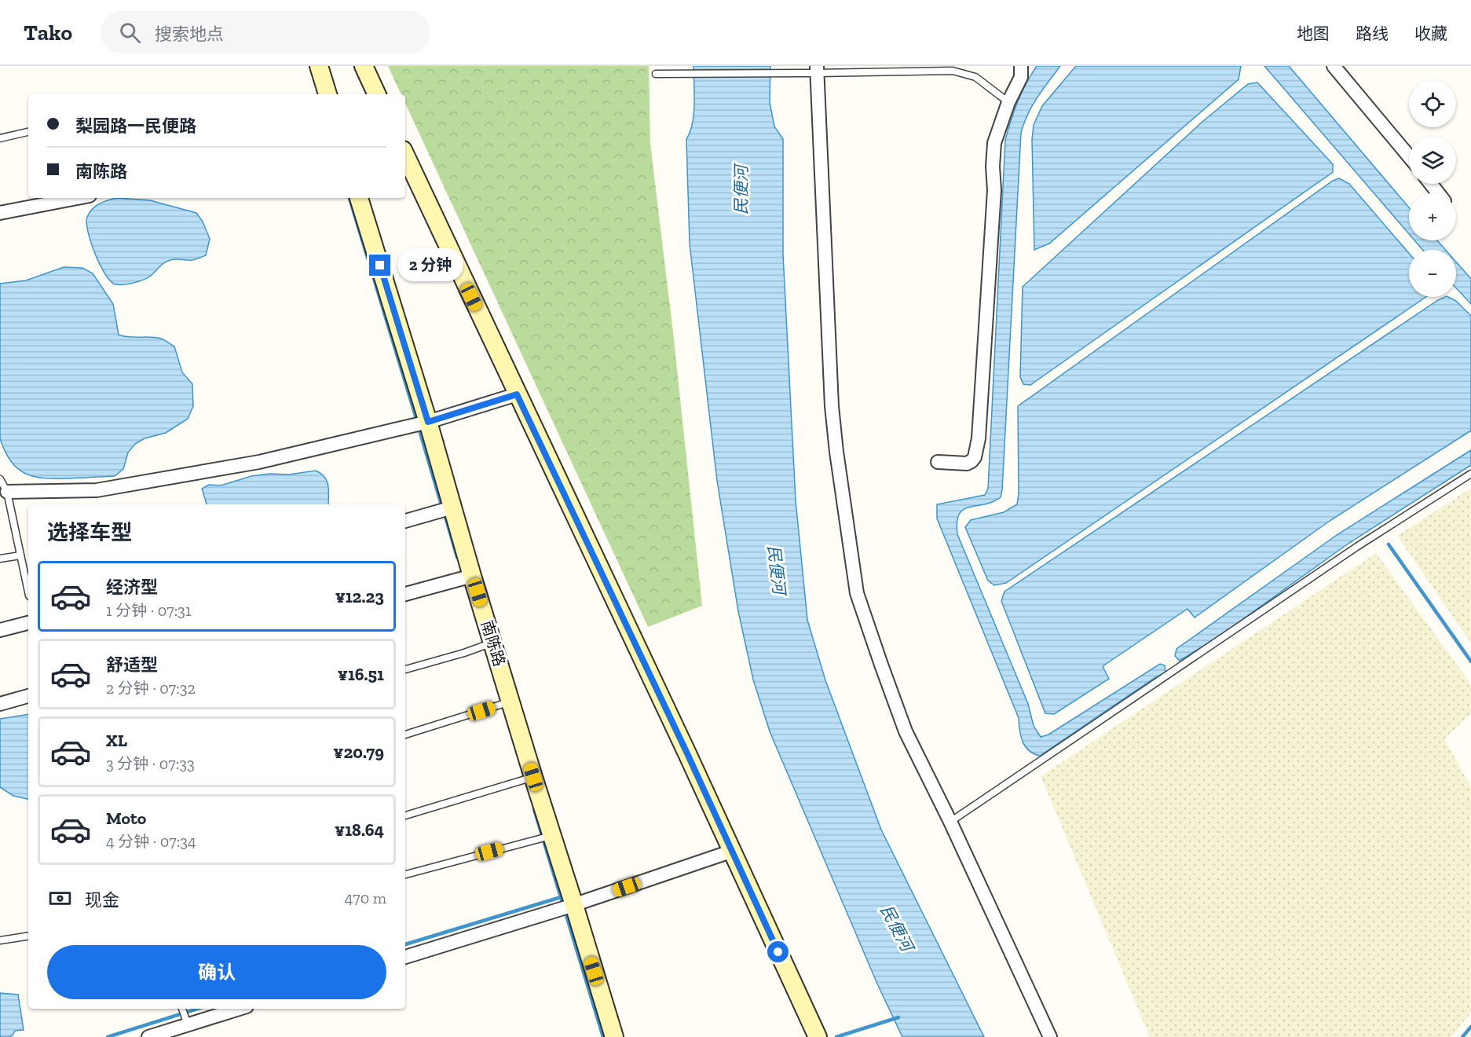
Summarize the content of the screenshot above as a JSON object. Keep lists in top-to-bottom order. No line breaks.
{"streets":{"main road":["南陈路"]},"water":["民便河"],"page":{"header":"Tako","search":"搜索地点","nav":["地图","路线","收藏"],"map_buttons":["+","−"],"banner":["梨园路一民便路","南陈路"],"bubble":"2 分钟","heading":"选择车型","list":[{"name":"经济型","note":"1 分钟 · 07:31","value":"¥12.23"},{"name":"舒适型","note":"2 分钟 · 07:32","value":"¥16.51"},{"name":"XL","note":"3 分钟 · 07:33","value":"¥20.79"},{"name":"Moto","note":"4 分钟 · 07:34","value":"¥18.64"}],"pay":["现金","470 m"],"buttons":"确认"}}
